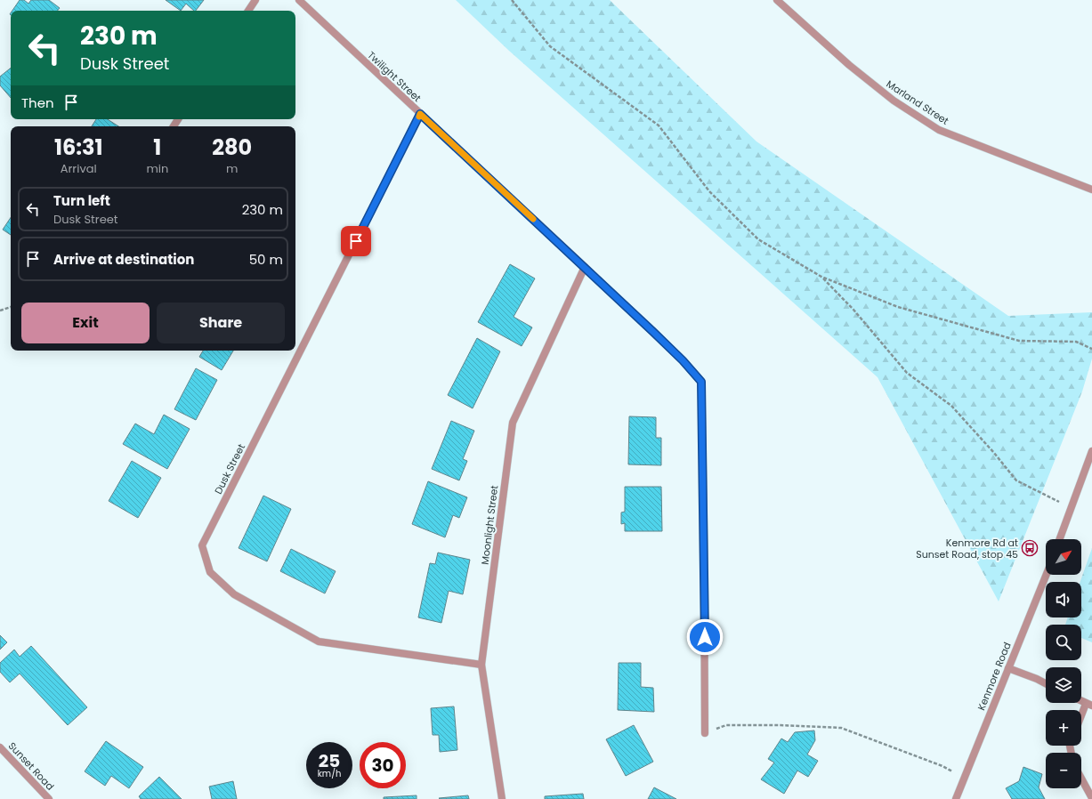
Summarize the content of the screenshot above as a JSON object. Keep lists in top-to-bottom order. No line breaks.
{"streets":{"street":["Twilight Street","Marland Street","Dusk Street","Moonlight Street","Kenmore Road","Sunset Road"]},"crossings":[["Twilight Street","Dusk Street"],["Twilight Street","Moonlight Street"],["Dusk Street","Moonlight Street"]],"places":{"bus stop":["Kenmore Rd at Sunset Road, stop 45"]},"north":"top right","page":{"turn":["230 m","Dusk Street"],"then":"Then","eta":["16:31","Arrival","1","min","280","m"],"list":[{"name":"Turn left","note":"Dusk Street","value":"230 m"},{"name":"Arrive at destination","value":"50 m"}],"buttons":["Exit","Share"],"map_buttons":["+","−"],"speed":"25 km/h","limit":"30"}}
